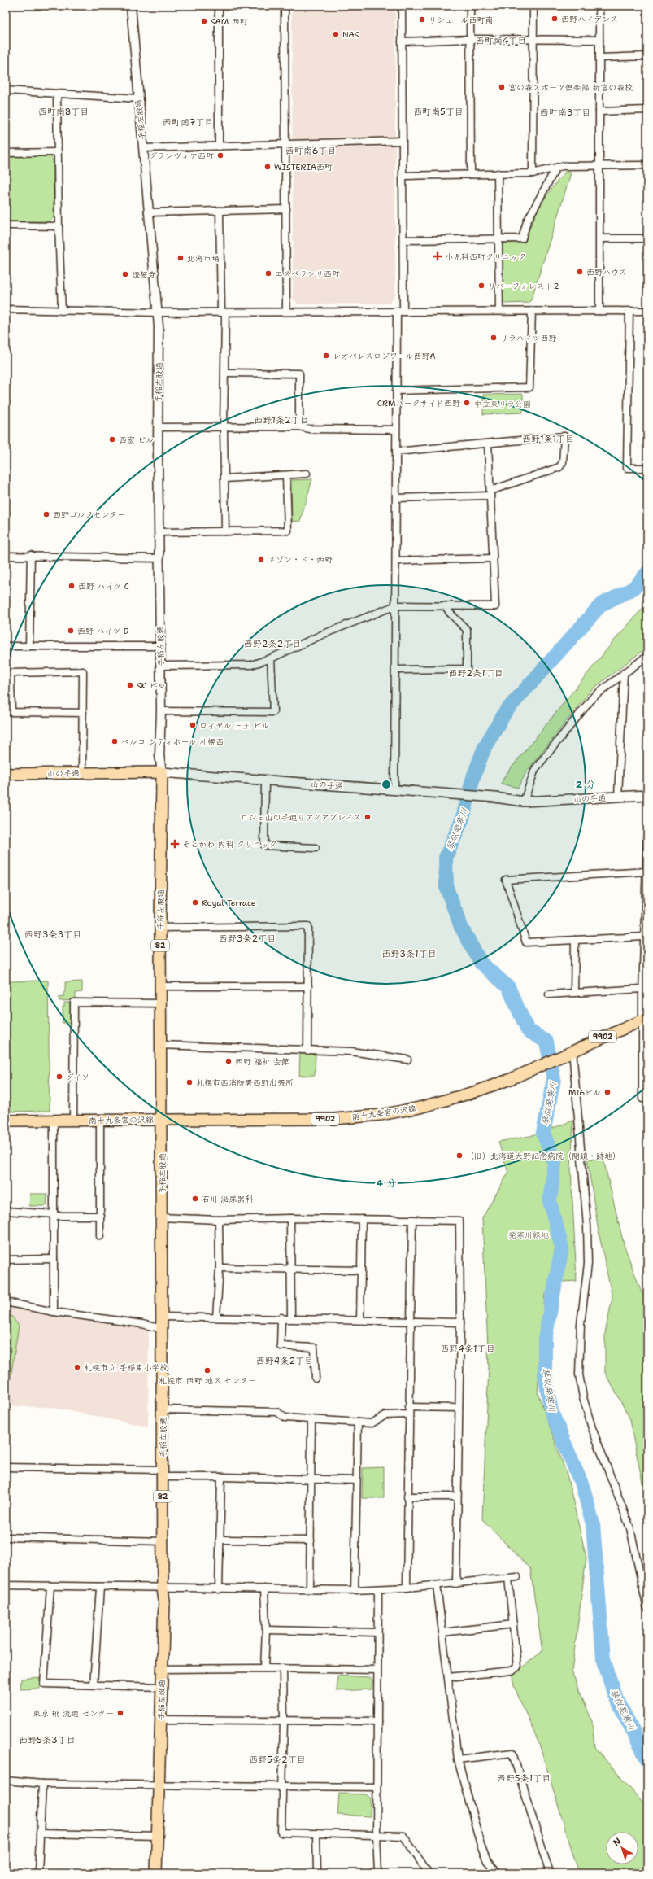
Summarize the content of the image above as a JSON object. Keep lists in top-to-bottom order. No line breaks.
{"streets":{"main road":["手稲左股通","山の手通","82","9902","南十九条宮の沢線"]},"crossings":[["手稲左股通","山の手通"],["手稲左股通","南十九条宮の沢線"]],"districts":["西町南4丁目","西町南8丁目","西町南5丁目","西町南3丁目","西町南7丁目","西町南6丁目","西野1条2丁目","西野1条1丁目","西野2条2丁目","西野2条1丁目","西野3条3丁目","西野3条2丁目","西野3条1丁目","西野4条1丁目","西野4条2丁目","西野5条3丁目","西野5条2丁目","西野5条1丁目"],"water":["琴似発寒川"],"parks":["中立東リラ公園","発寒川緑地"],"places":{"other":["西野ハイデンス","リシェール西町南","SAM 西町","NAS","宮の森スポーツ倶楽部 新宮の森校","グランヴィア西町","WISTERIA西町","北海市場","西野ハウス","エスペランサ西町","證誓寺","リバーフォレスト2","リラハイツ西野","レオパレスロジワール西野A","CRMパークサイド西野","西宏 ビル","西野ゴルフセンター","メゾン・ド・西野","西野 ハイツ C","西野 ハイツ D","SK ビル","ロイヤル 三王 ビル","ベルコ シティホール 札幌西","ロジェ山の手通りアクアプレイス","Royal Terrace","西野 福祉 会館","ダイソー","札幌市西消防署西野出張所","M16ビル","（旧）北海道大野記念病院（閉鎖・跡地）","石川 泌尿器科","札幌市立 手稲東小学校","札幌市 西野 地区 センター","東京 靴 流通 センター"],"health":["小児科西町クリニック","そとかわ 内科 クリニック"]},"north":"top left","rings":["2 分","4 分"]}
